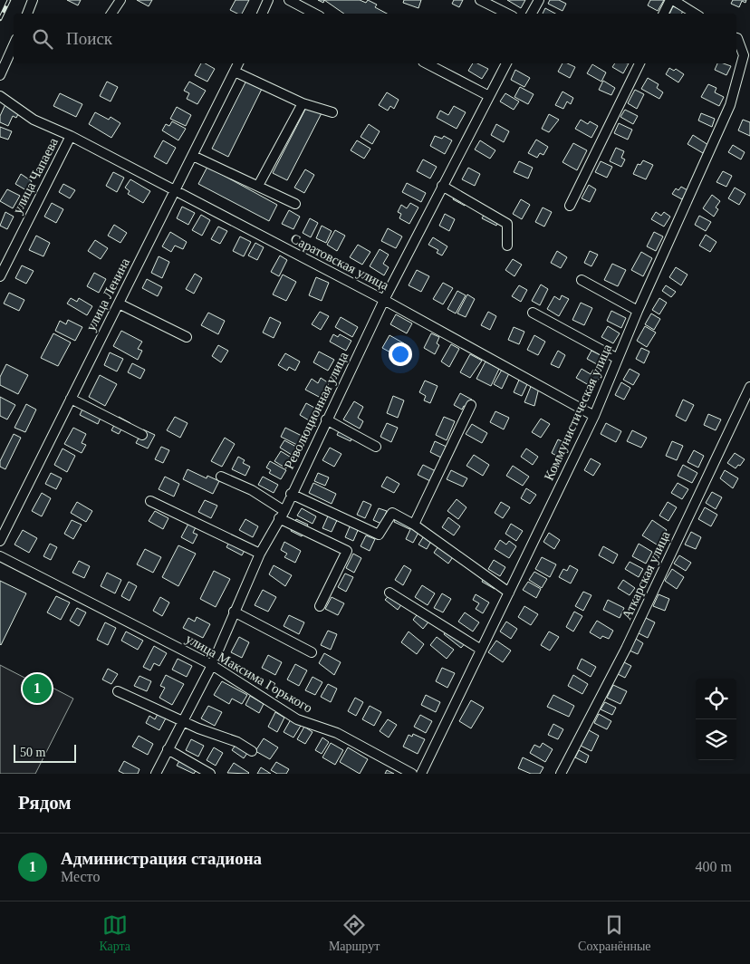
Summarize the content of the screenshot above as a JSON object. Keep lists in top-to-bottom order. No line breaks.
{"streets":{"street":["улица Чапаева","Саратовская улица","улица Ленина","Революционная улица","Коммунистическая улица","Аткарская улица","улица Максима Горького"]},"crossings":[["улица Чапаева","Саратовская улица"],["Саратовская улица","улица Ленина"],["Саратовская улица","Революционная улица"],["Саратовская улица","Коммунистическая улица"],["Революционная улица","улица Максима Горького"]],"scale_bar":"50 m","page":{"search":"Поиск","pins":"1","scale":"50 m","heading":"Рядом","list":[{"mark":"1","name":"Администрация стадиона","note":"Место","value":"400 m"}],"nav":["Карта","Маршрут","Сохранённые"]}}
